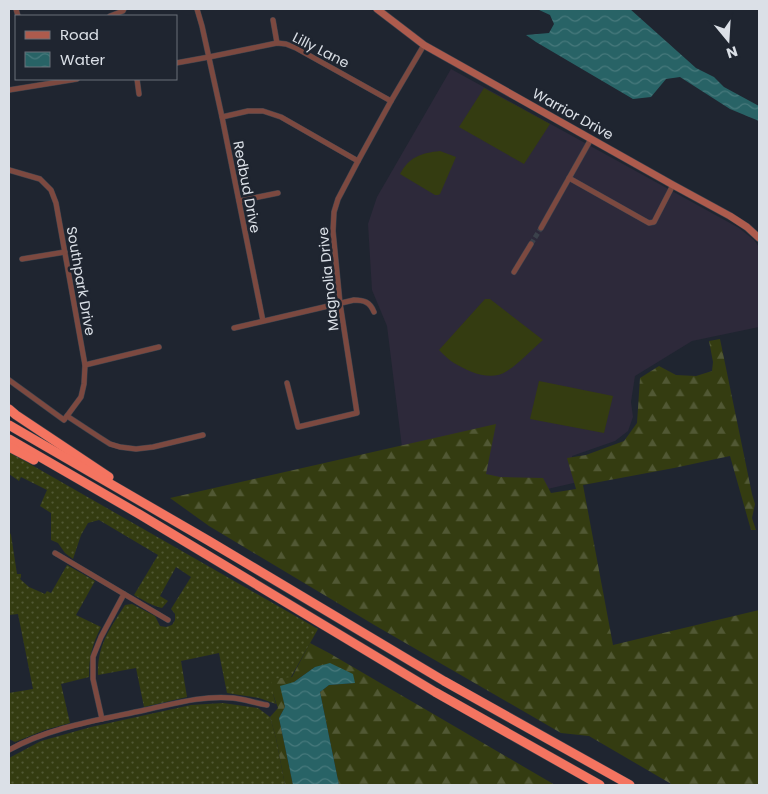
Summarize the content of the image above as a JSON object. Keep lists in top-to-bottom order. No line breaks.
{"streets":{"street":["Lilly Lane","Warrior Drive","Redbud Drive","Magnolia Drive","Southpark Drive"]},"crossings":[["Lilly Lane","Redbud Drive"],["Lilly Lane","Magnolia Drive"],["Warrior Drive","Magnolia Drive"]],"legend":["Road","Water"],"north":"bottom"}
